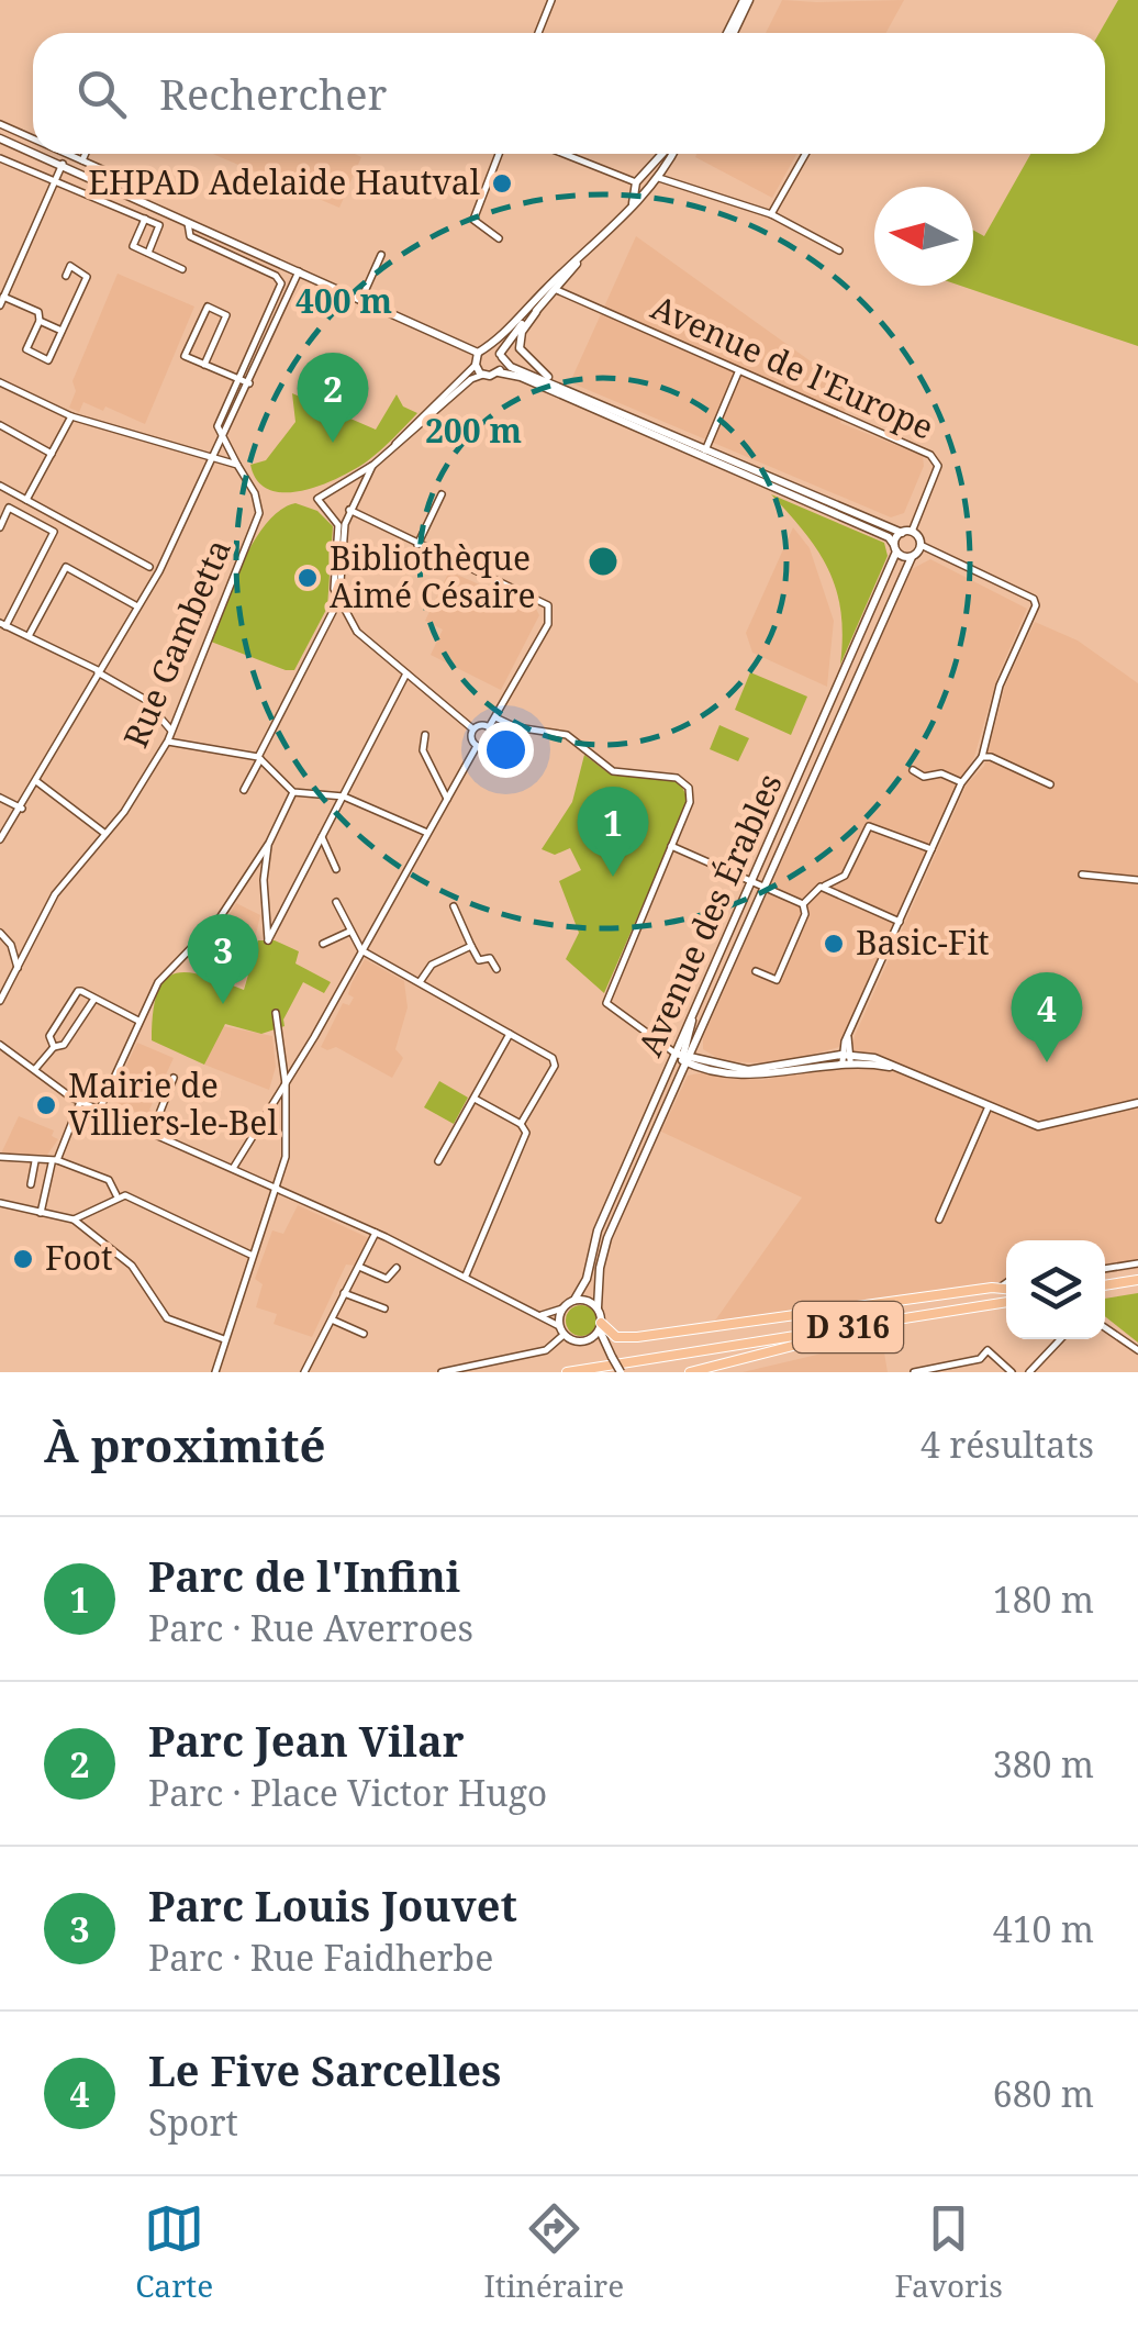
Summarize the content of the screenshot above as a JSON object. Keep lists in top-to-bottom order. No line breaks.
{"streets":{"main road":["Avenue des Érables","D 316"],"street":["Avenue de l'Europe","Rue Gambetta"]},"places":["EHPAD Adelaide Hautval","Bibliothèque Aimé Césaire","Basic-Fit","Mairie de Villiers-le-Bel","Foot"],"north":"left","page":{"search":"Rechercher","pins":["2","1","3","4"],"heading":["À proximité","4 résultats"],"list":[{"mark":"1","name":"Parc de l'Infini","note":"Parc · Rue Averroes","value":"180 m"},{"mark":"2","name":"Parc Jean Vilar","note":"Parc · Place Victor Hugo","value":"380 m"},{"mark":"3","name":"Parc Louis Jouvet","note":"Parc · Rue Faidherbe","value":"410 m"},{"mark":"4","name":"Le Five Sarcelles","note":"Sport","value":"680 m"}],"nav":["Carte","Itinéraire","Favoris"]},"rings":["400 m","200 m"]}
